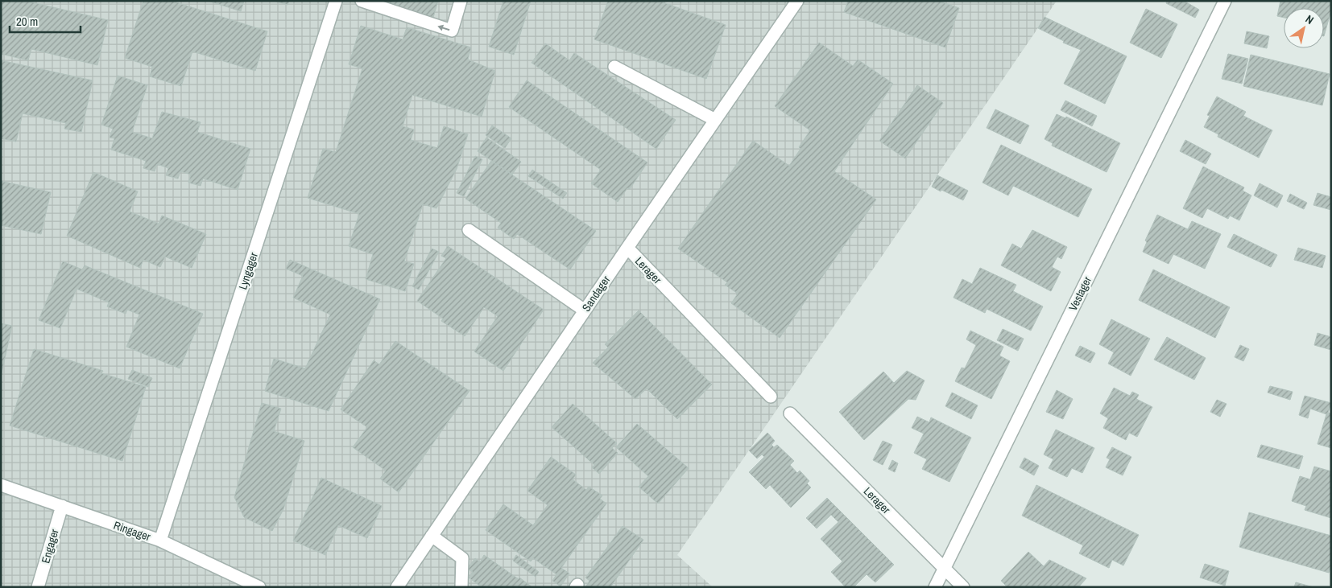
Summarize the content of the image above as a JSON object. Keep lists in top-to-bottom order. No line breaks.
{"streets":{"street":["Lerager","Lyngager","Sandager","Vestager","Ringager","Engager"]},"crossings":[["Lerager","Sandager"],["Lerager","Vestager"],["Lyngager","Ringager"],["Ringager","Engager"]],"scale_bar":"20 m","north":"top right"}
